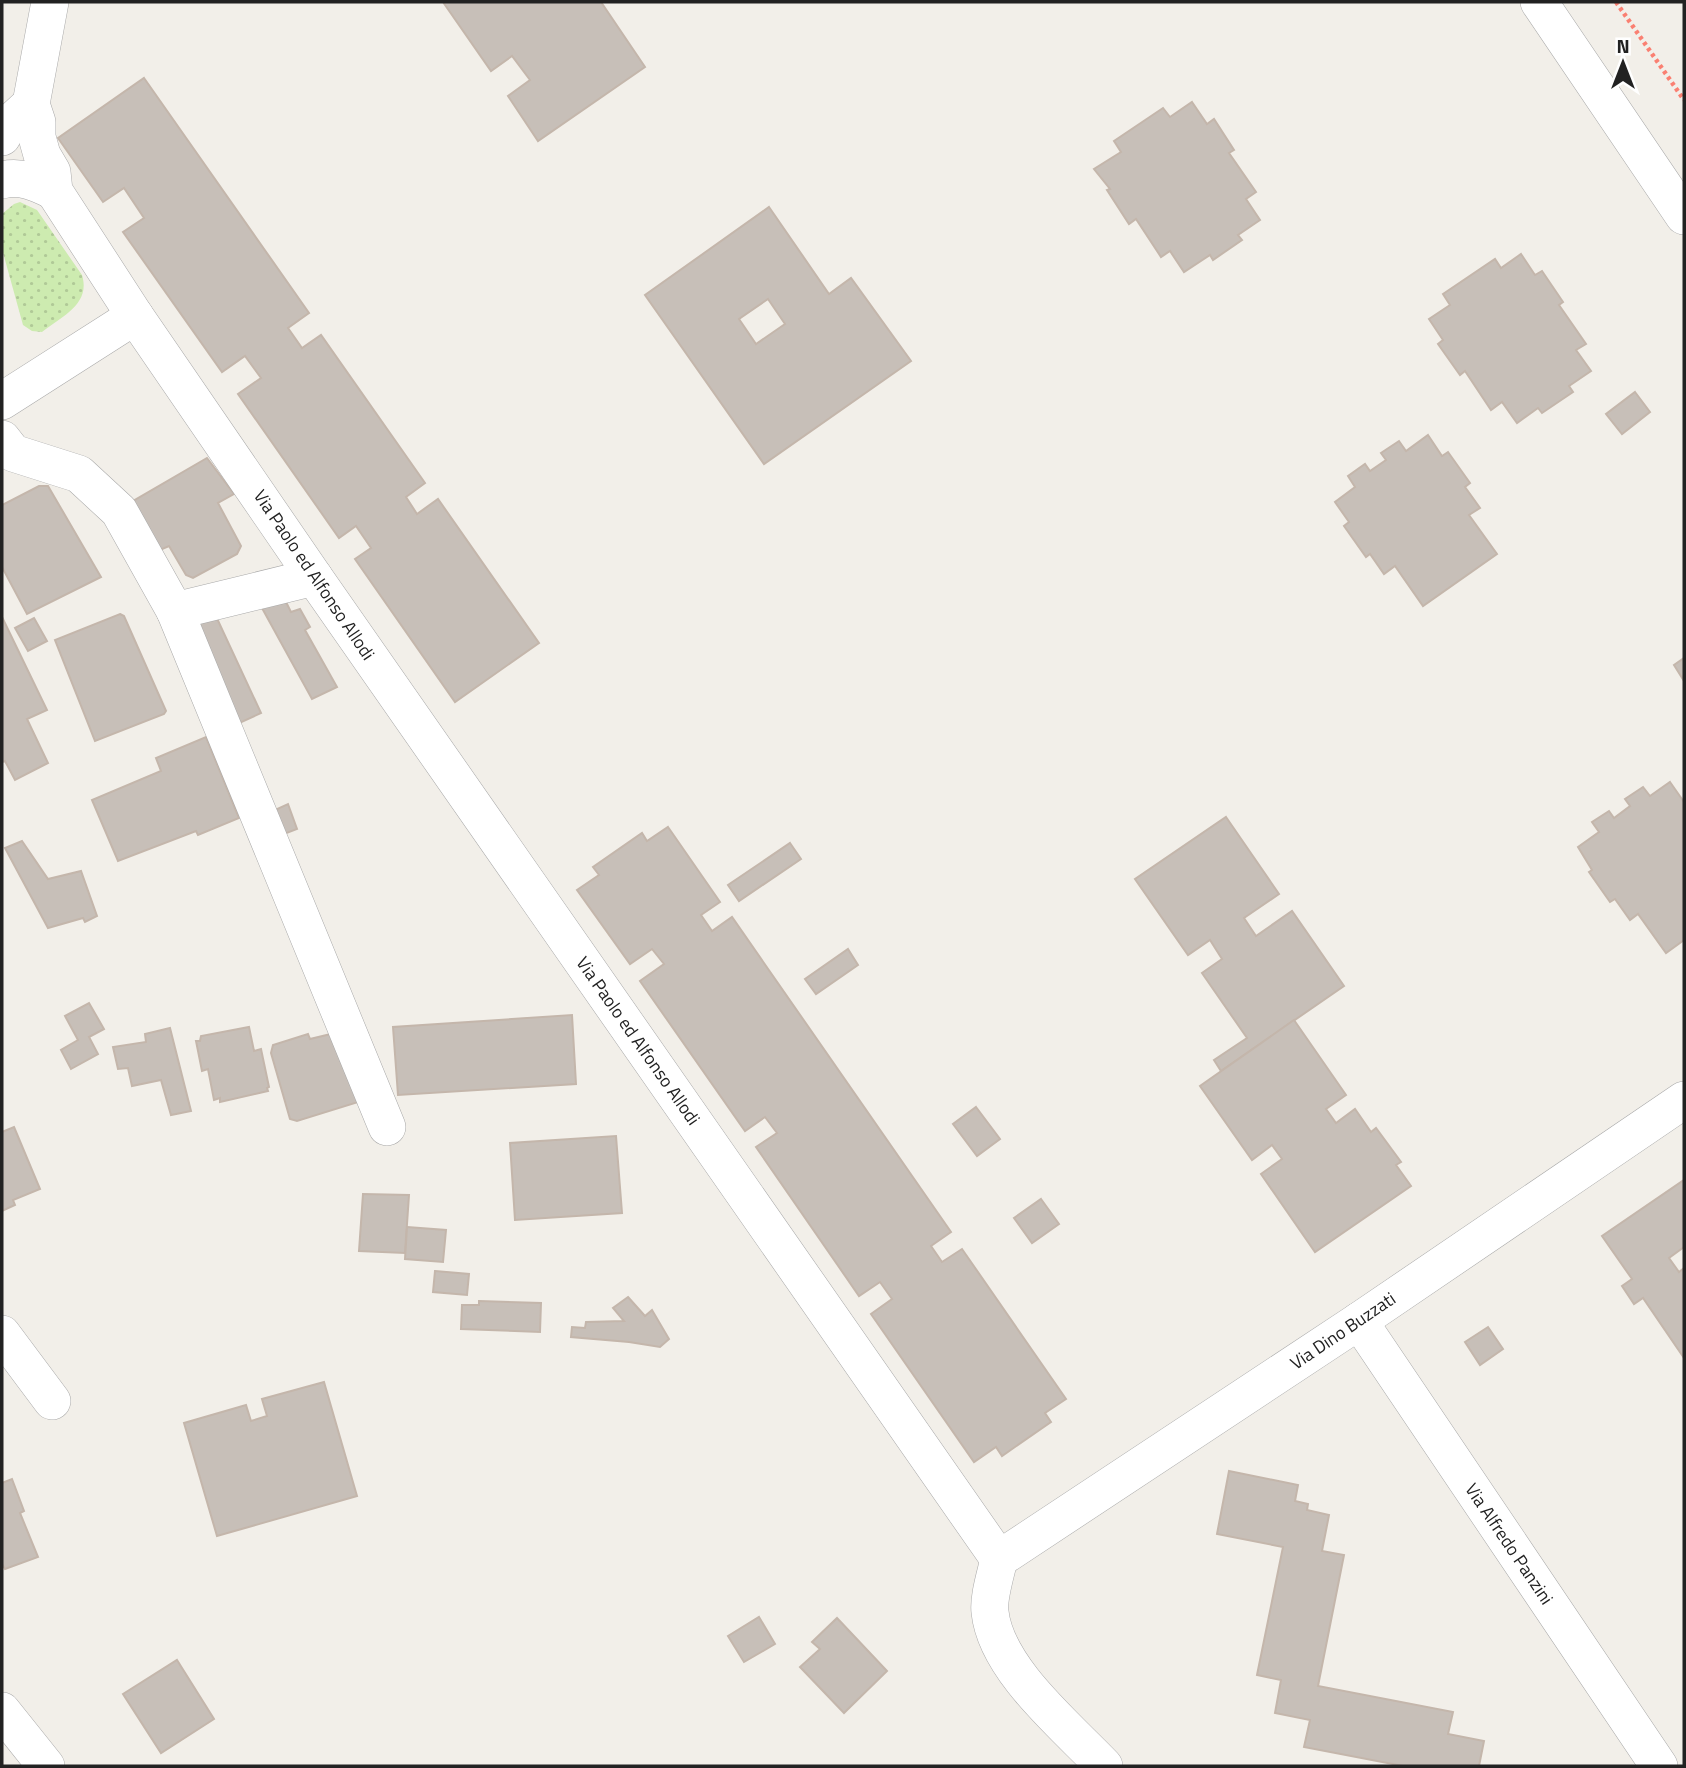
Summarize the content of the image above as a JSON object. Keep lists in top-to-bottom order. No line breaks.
{"streets":{"street":["Via Paolo ed Alfonso Allodi","Via Dino Buzzati","Via Alfredo Panzini"]},"crossings":[["Via Paolo ed Alfonso Allodi","Via Dino Buzzati"],["Via Dino Buzzati","Via Alfredo Panzini"]],"north":"top"}
